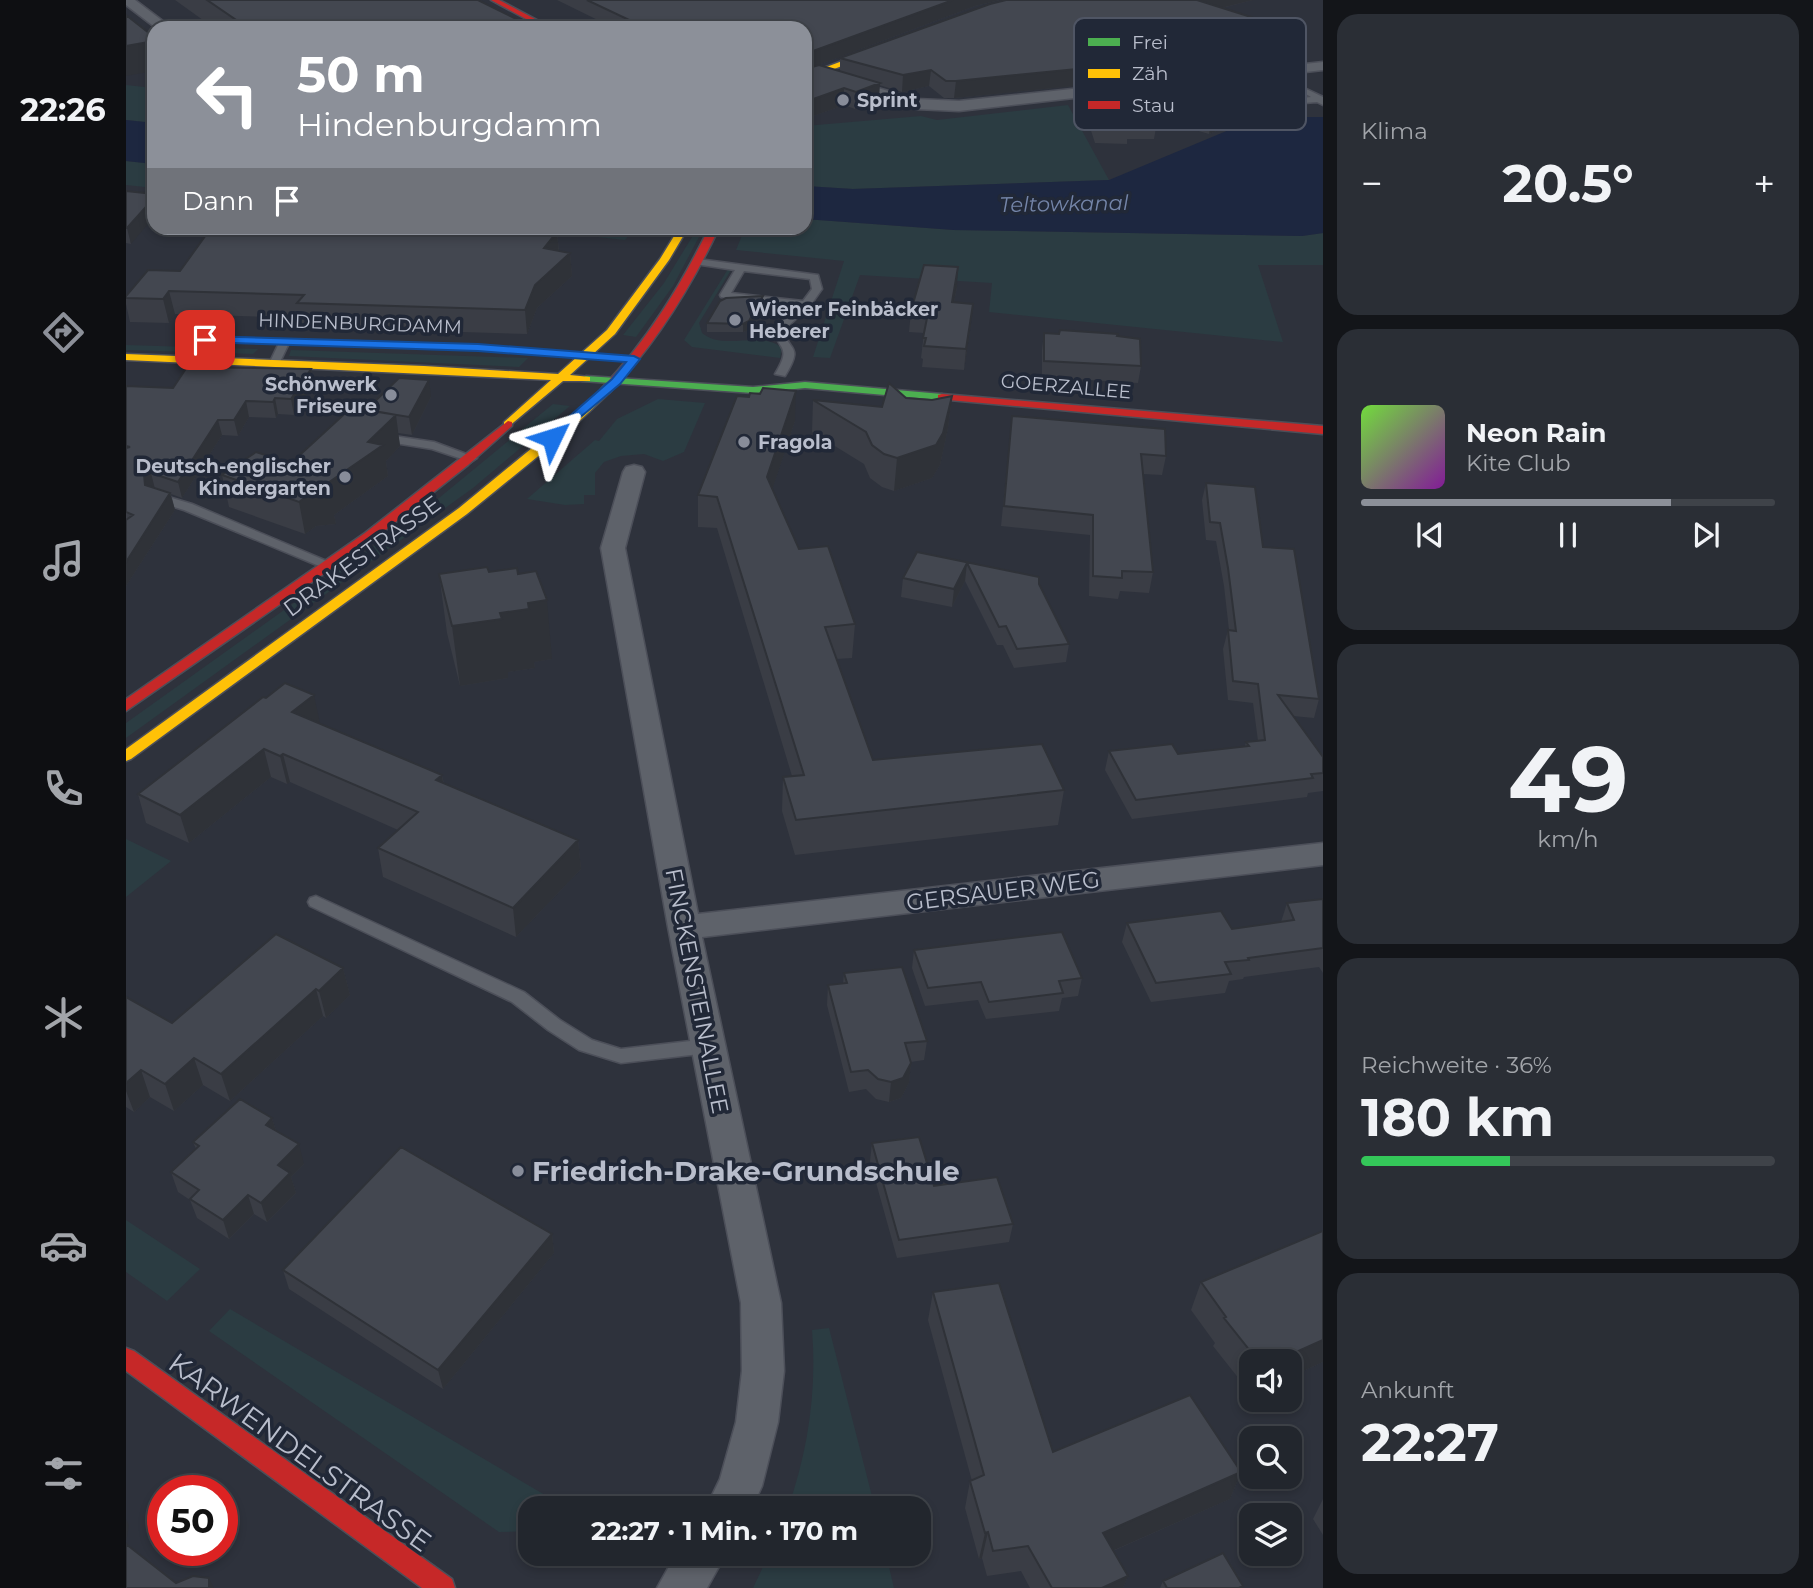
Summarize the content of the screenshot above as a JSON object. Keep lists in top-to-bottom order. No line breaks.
{"streets":{"main road":["HINDENBURGDAMM","GOERZALLEE","DRAKESTRASSE","KARWENDELSTRASSE"],"street":["GERSAUER WEG","FINCKENSTEINALLEE"]},"crossings":[["HINDENBURGDAMM","GOERZALLEE"],["HINDENBURGDAMM","DRAKESTRASSE"],["GOERZALLEE","DRAKESTRASSE"],["GERSAUER WEG","FINCKENSTEINALLEE"]],"water":["Teltowkanal"],"places":["Sprint","Wiener Feinbäcker Heberer","Schönwerk Friseure","Fragola","Deutsch-englischer Kindergarten","Friedrich-Drake-Grundschule"],"legend":["Frei","Zäh","Stau"],"page":{"tabs":"22:26","tile":["Klima",["49","km/h"],["Reichweite · 36%","180 km"],["Ankunft","22:27"]],"turn":["50 m","Hindenburgdamm"],"heat":["−","20.5°","+"],"then":"Dann","song":["Neon Rain","Kite Club"],"limit":"50","trip":"22:27 · 1 Min. · 170 m"}}
